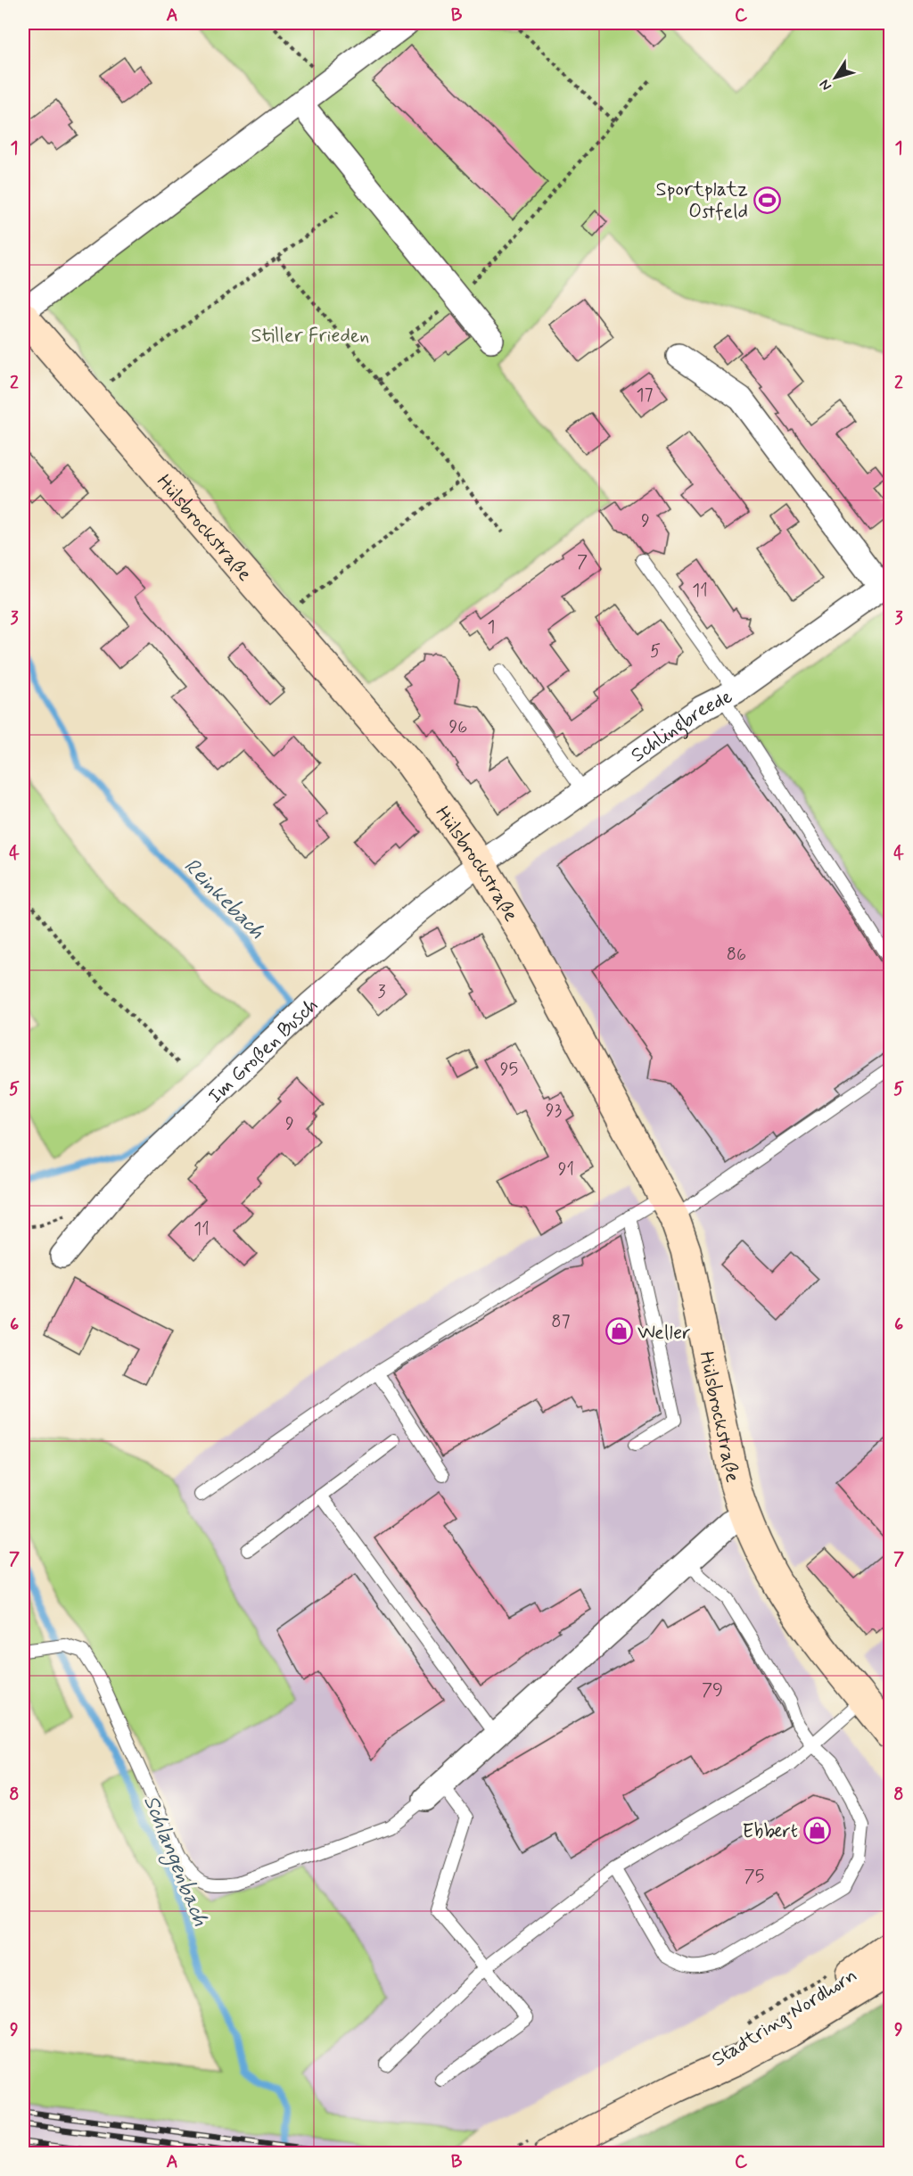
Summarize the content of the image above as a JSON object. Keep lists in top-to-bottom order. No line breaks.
{"streets":{"street":["Hülsbrockstraße","Schlingbreede","Im Großen Busch","Stadtring Nordhorn"]},"crossings":[["Hülsbrockstraße","Schlingbreede"],["Hülsbrockstraße","Im Großen Busch"],["Schlingbreede","Im Großen Busch"]],"water":["Reinkebach","Schlangenbach"],"parks":["Stiller Frieden"],"places":{"sports":["Sportplatz Ostfeld"],"shop":["Weller","Ebbert"]},"house_numbers":["17","9","7","11","1","5","96","86","3","95","93","9","91","11","87","79","75"],"north":"bottom left","grid":{"columns":["A","B","C"],"rows":["1","2","3","4","5","6","7","8","9"]}}
